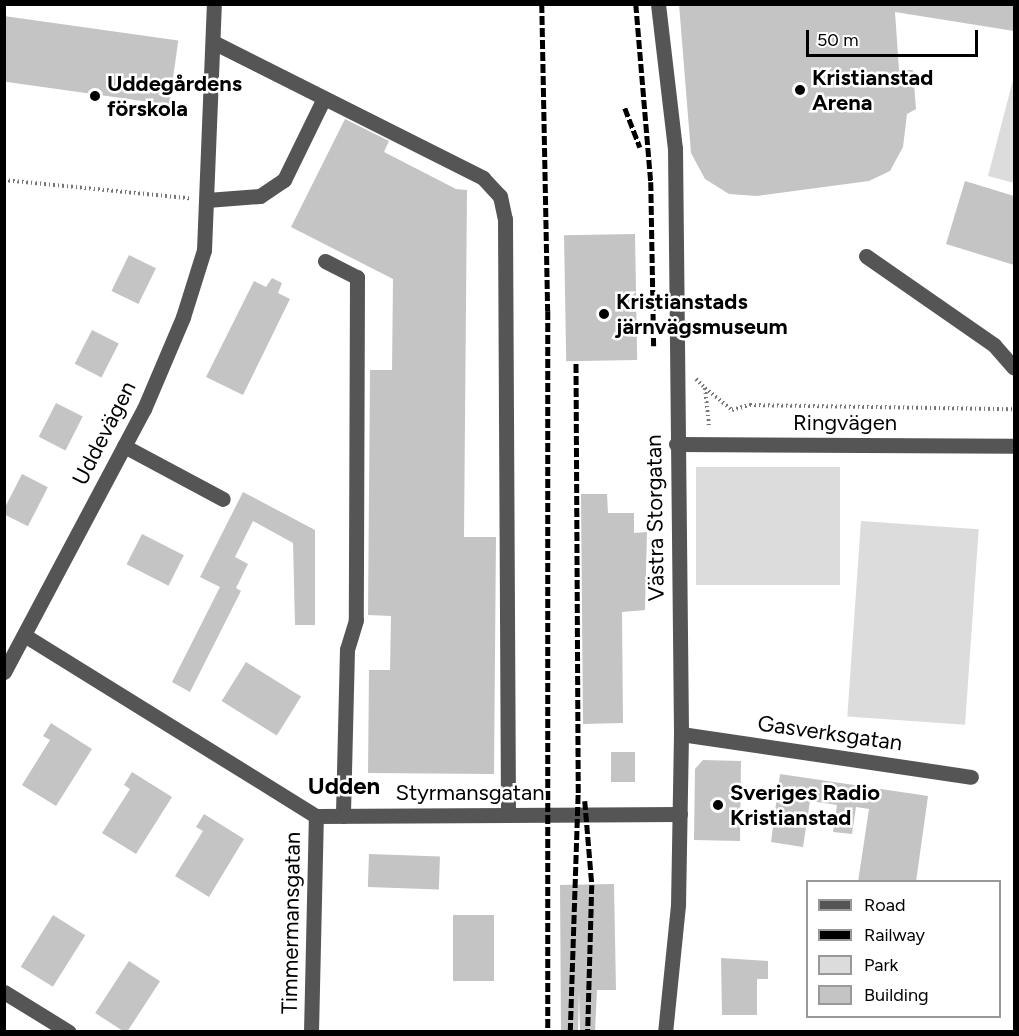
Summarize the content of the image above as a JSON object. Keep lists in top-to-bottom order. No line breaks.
{"streets":{"street":["Ringvägen","Uddevägen","Västra Storgatan","Gasverksgatan","Styrmansgatan","Timmermansgatan"]},"crossings":[["Ringvägen","Västra Storgatan"],["Västra Storgatan","Gasverksgatan"],["Västra Storgatan","Styrmansgatan"],["Styrmansgatan","Timmermansgatan"]],"districts":["Udden"],"places":["Kristianstad Arena","Uddegårdens förskola","Kristianstads järnvägsmuseum","Sveriges Radio Kristianstad"],"legend":["Road","Railway","Park","Building"],"scale_bar":"50 m"}
